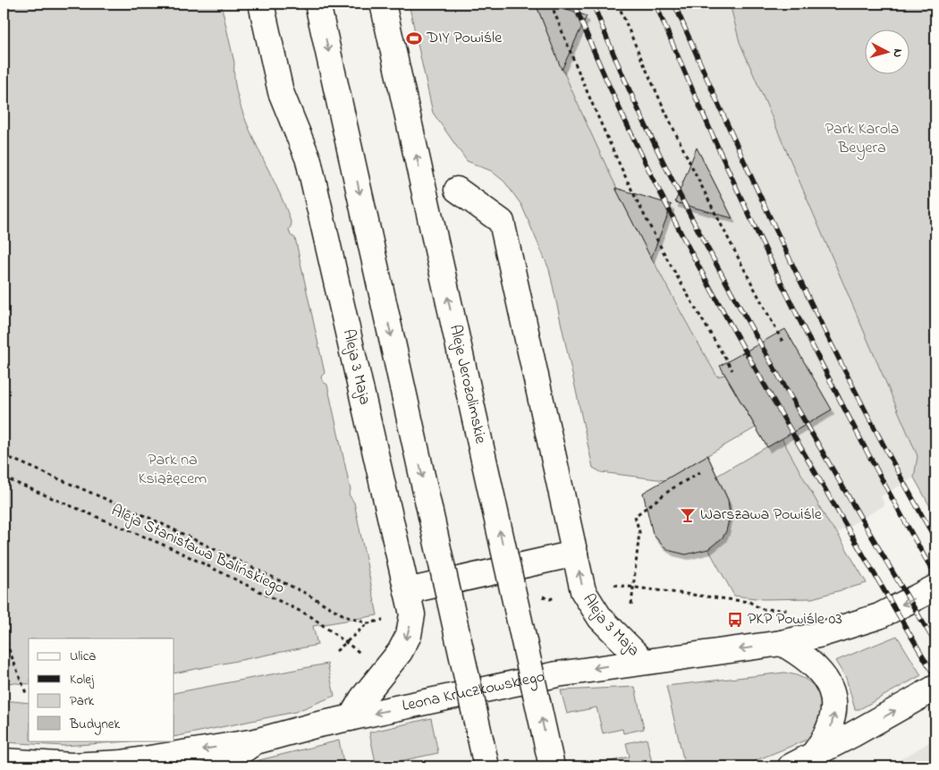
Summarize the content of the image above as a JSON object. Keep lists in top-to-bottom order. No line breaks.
{"streets":{"main road":["Aleja 3 Maja","Aleje Jerozolimskie","Leona Kruczkowskiego"],"path":["Aleja Stanisława Balińskiego"]},"crossings":[["Aleja 3 Maja","Leona Kruczkowskiego"]],"parks":["Park Karola Beyera","Park na Książęcem"],"places":{"sports":["DIY Powiśle"],"bar":["Warszawa Powiśle"],"bus stop":["PKP Powiśle 03"]},"legend":["Ulica","Kolej","Park","Budynek"],"north":"right"}
